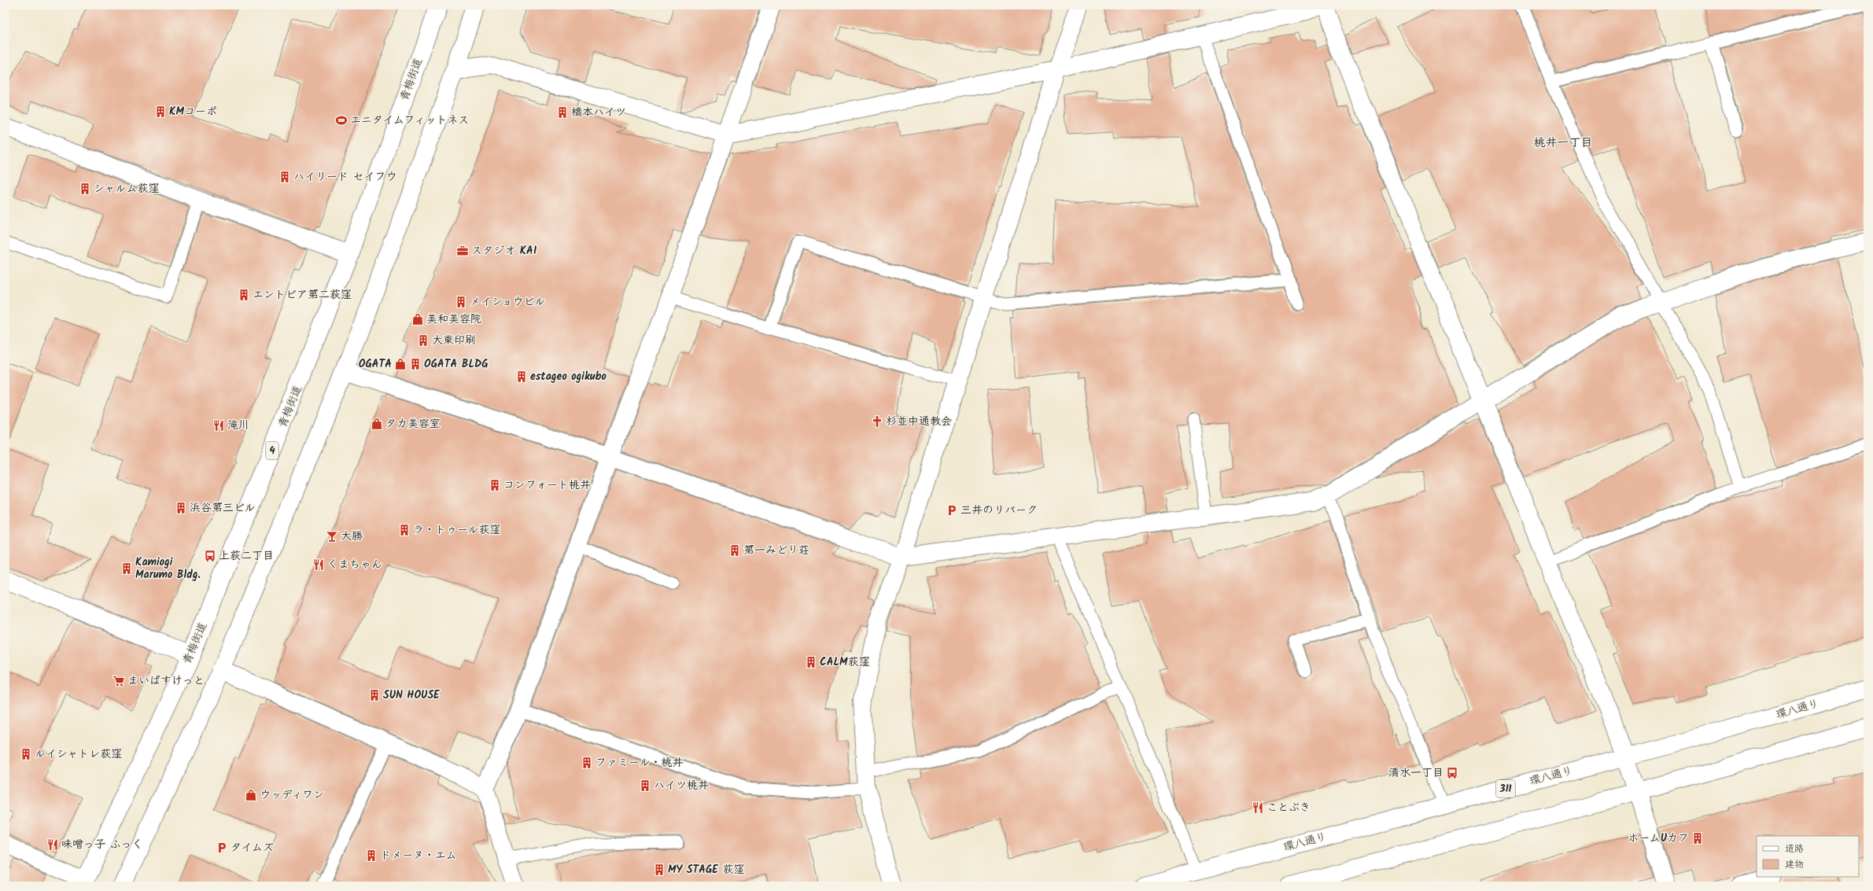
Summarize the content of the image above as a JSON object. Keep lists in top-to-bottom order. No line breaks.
{"streets":{"street":["青梅街道","4","環八通り","311"]},"districts":["桃井一丁目"],"places":{"building":["KMコーポ","橋本ハイツ","ハイリード セイフウ","シャルム荻窪","エントピア第二荻窪","メイショウビル","大東印刷","OGATA BLDG","estageo ogikubo","コンフォート桃井","浜谷第三ビル","ラ・トゥール荻窪","第一みどり荘","Kamiogi Marumo Bldg.","CALM荻窪","SUN HOUSE","ルイシャトレ荻窪","ファミール・桃井","ハイツ桃井","ホームUカフ","ドメーヌ・エム","MY STAGE 荻窪"],"sports":["エニタイムフィットネス"],"office":["スタジオ KAI"],"shop":["美和美容院","OGATA","タカ美容室","ウッディワン"],"church":["杉並中通教会"],"restaurant":["滝川","くまちゃん","ことぶき","味噌っ子 ふっく"],"parking":["三井のリパーク","タイムズ"],"bar":["大勝"],"bus stop":["上荻二丁目","清水一丁目"],"supermarket":["まいばすけっと"]},"legend":["道路","建物"]}
